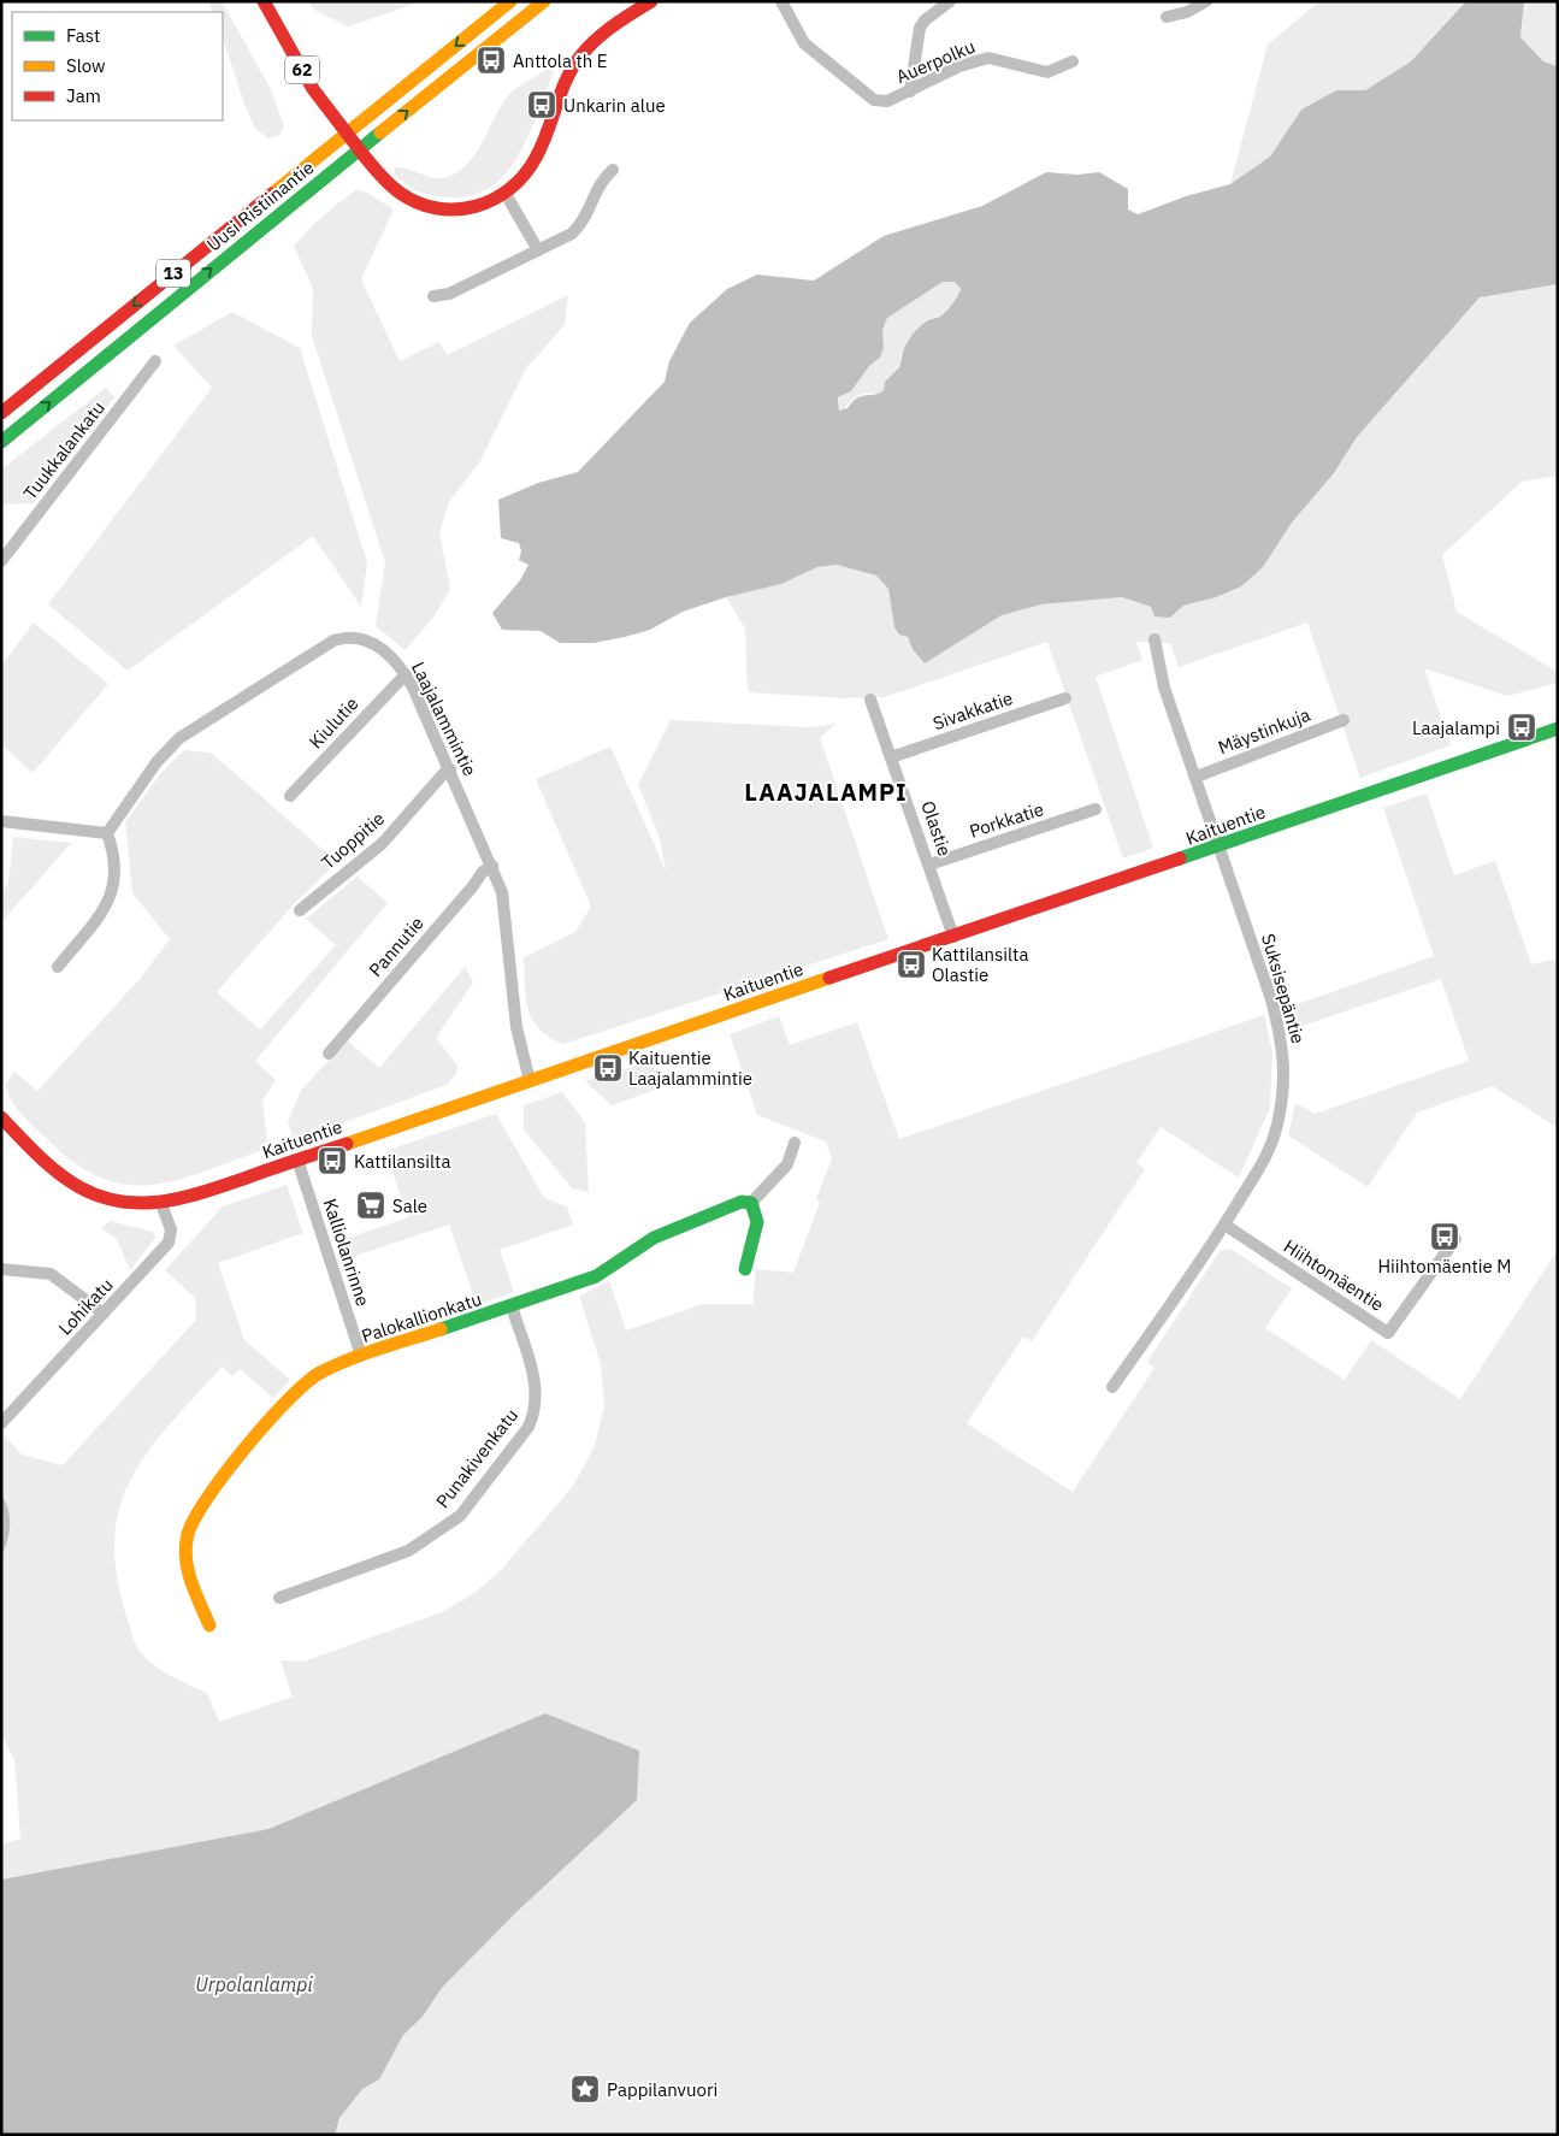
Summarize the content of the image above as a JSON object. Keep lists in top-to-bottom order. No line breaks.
{"streets":{"main road":["62","Uusi Ristiinantie","13","Kaituentie","Palokallionkatu"],"street":["Auerpolku","Tuukkalankatu","Sivakkatie","Laajalammintie","Kiulutie","Mäystinkuja","Porkkatie","Olastie","Tuoppitie","Pannutie","Suksisepäntie","Kalliolanrinne","Hiihtomäentie","Lohikatu","Punakivenkatu"]},"crossings":[["62","Uusi Ristiinantie"],["Sivakkatie","Olastie"],["Laajalammintie","Kiulutie"],["Laajalammintie","Kaituentie"],["Laajalammintie","Tuoppitie"],["Laajalammintie","Pannutie"],["Mäystinkuja","Suksisepäntie"],["Porkkatie","Olastie"],["Kaituentie","Olastie"],["Kaituentie","Suksisepäntie"],["Kaituentie","Kalliolanrinne"],["Kaituentie","Lohikatu"],["Suksisepäntie","Hiihtomäentie"],["Kalliolanrinne","Palokallionkatu"],["Palokallionkatu","Punakivenkatu"]],"districts":["LAAJALAMPI"],"water":["Urpolanlampi"],"places":{"bus stop":["Anttola th E","Unkarin alue","Laajalampi","Kattilansilta Olastie","Kaituentie Laajalammintie","Kattilansilta","Hiihtomäentie M"],"supermarket":["Sale"],"place":["Pappilanvuori"]},"legend":["Fast","Slow","Jam"]}
